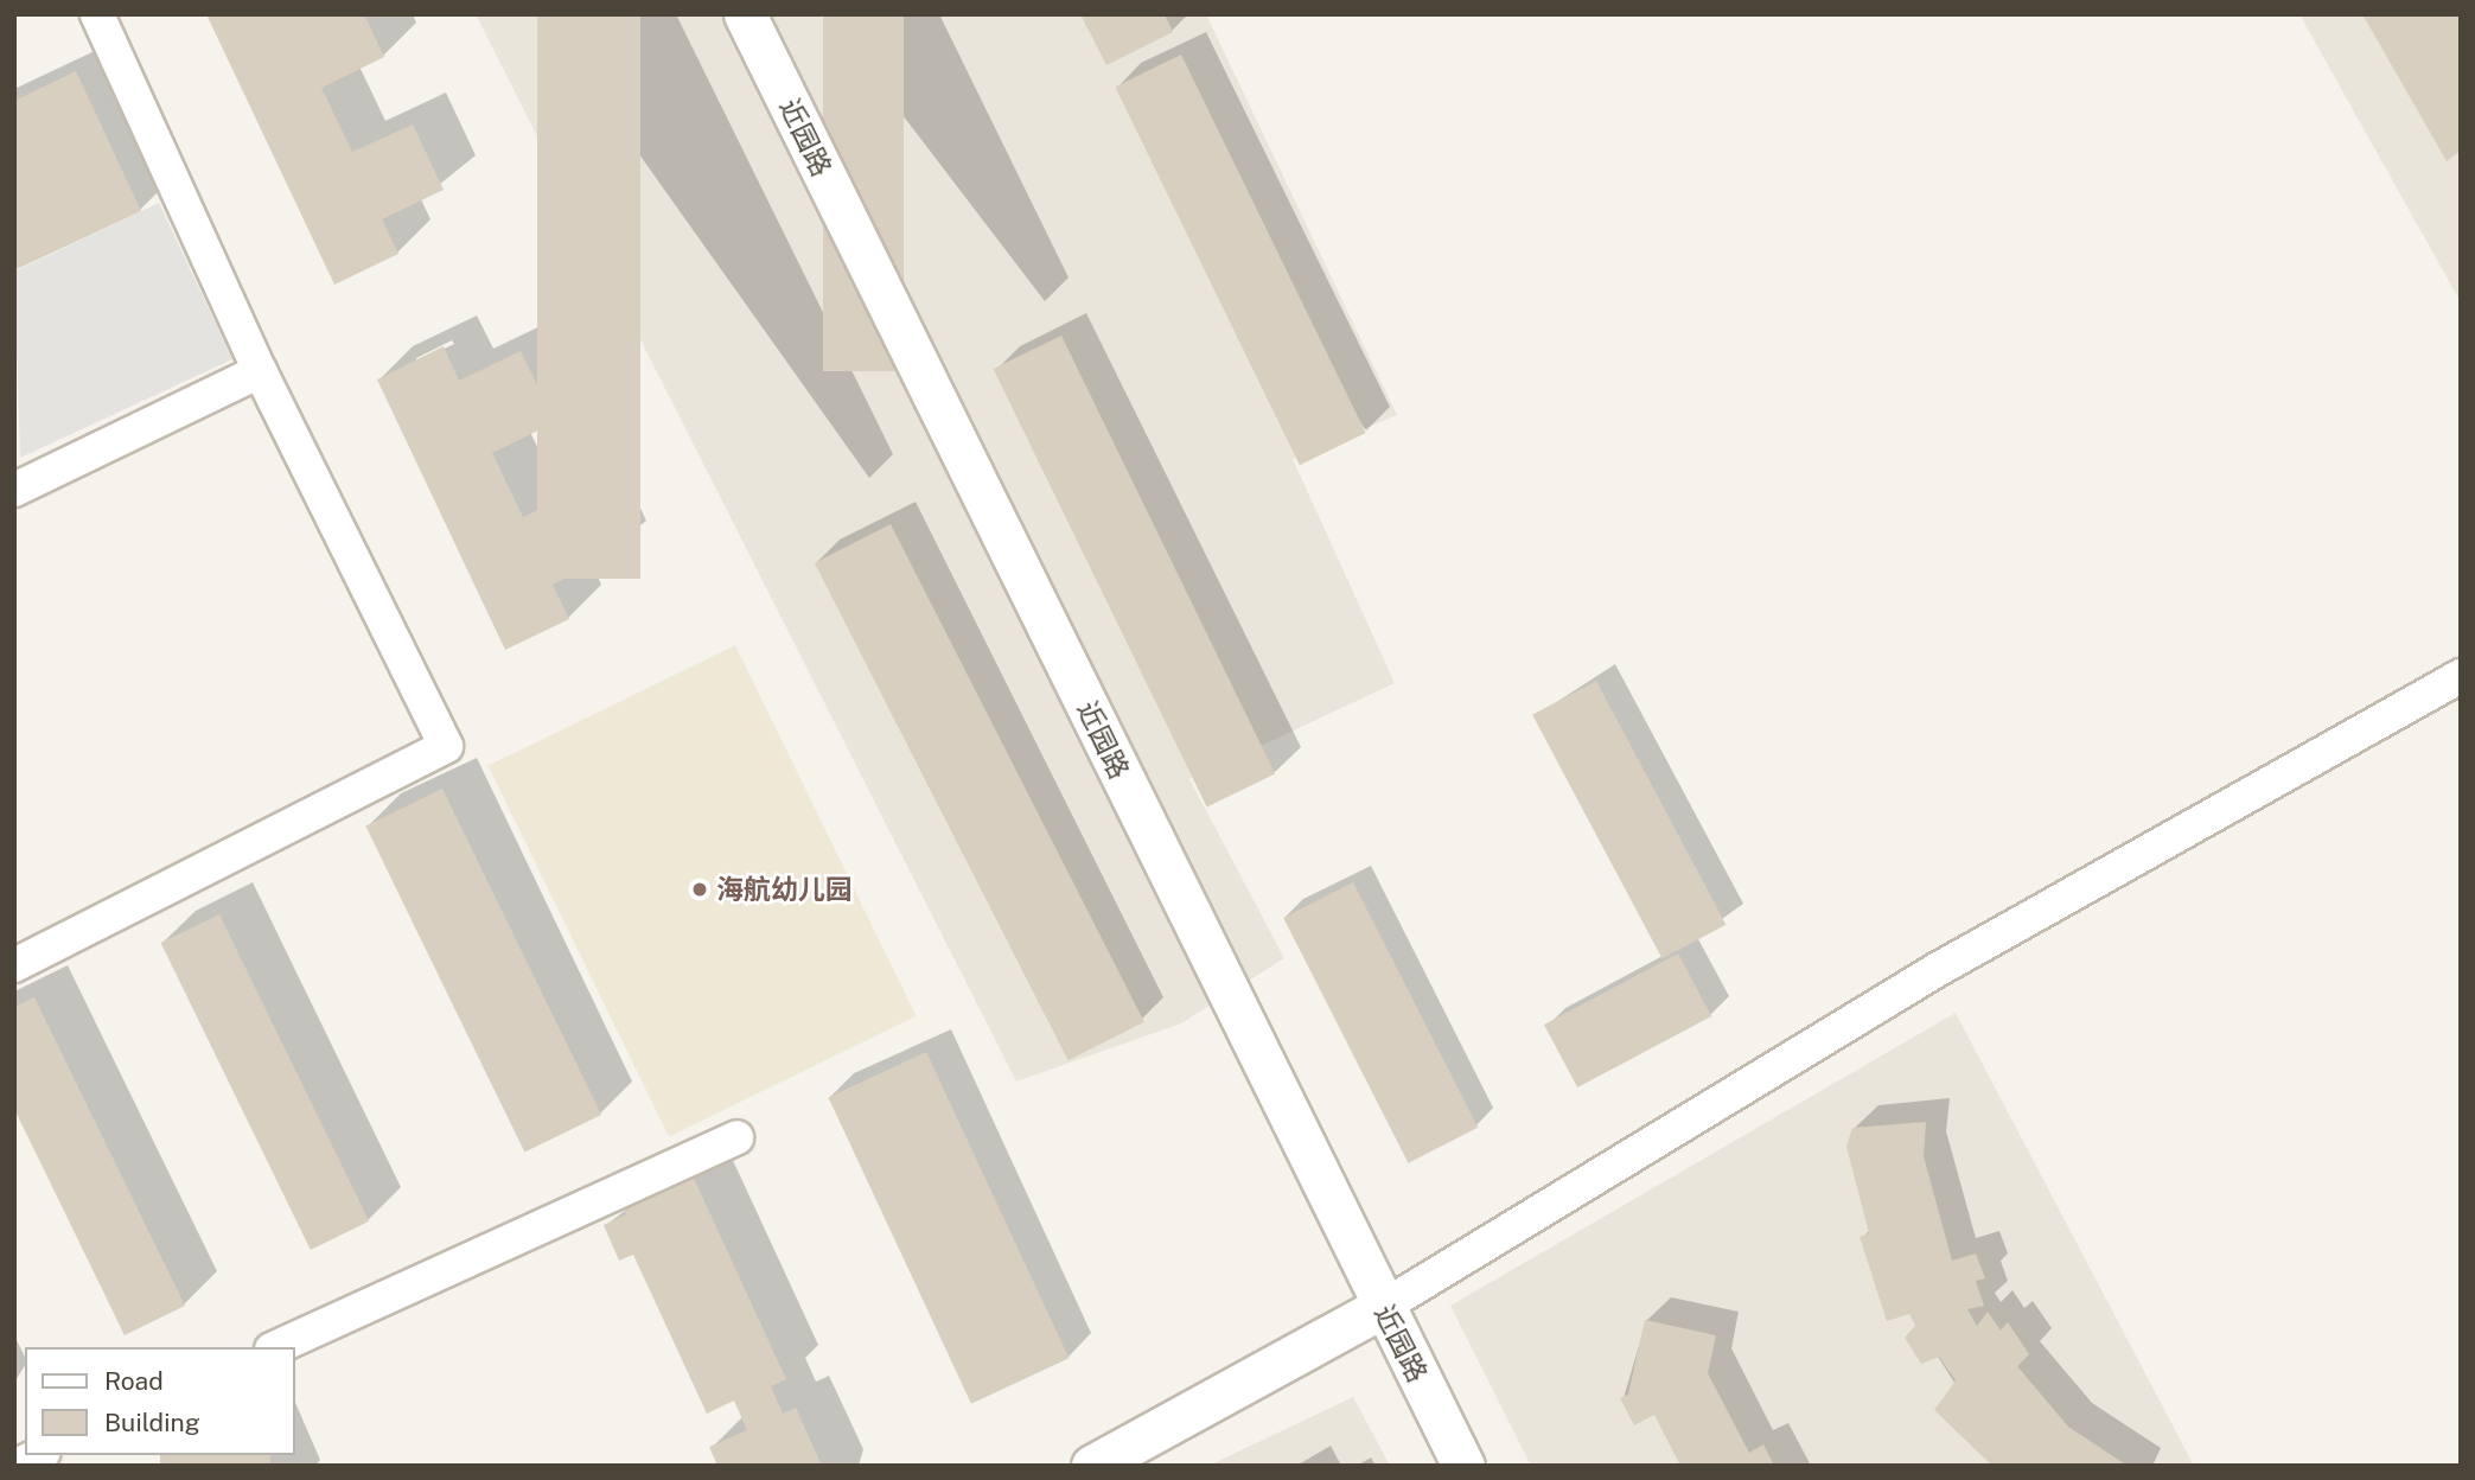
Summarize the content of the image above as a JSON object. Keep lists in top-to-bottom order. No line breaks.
{"streets":{"street":["近园路"]},"places":["海航幼儿园"],"legend":["Road","Building"]}
